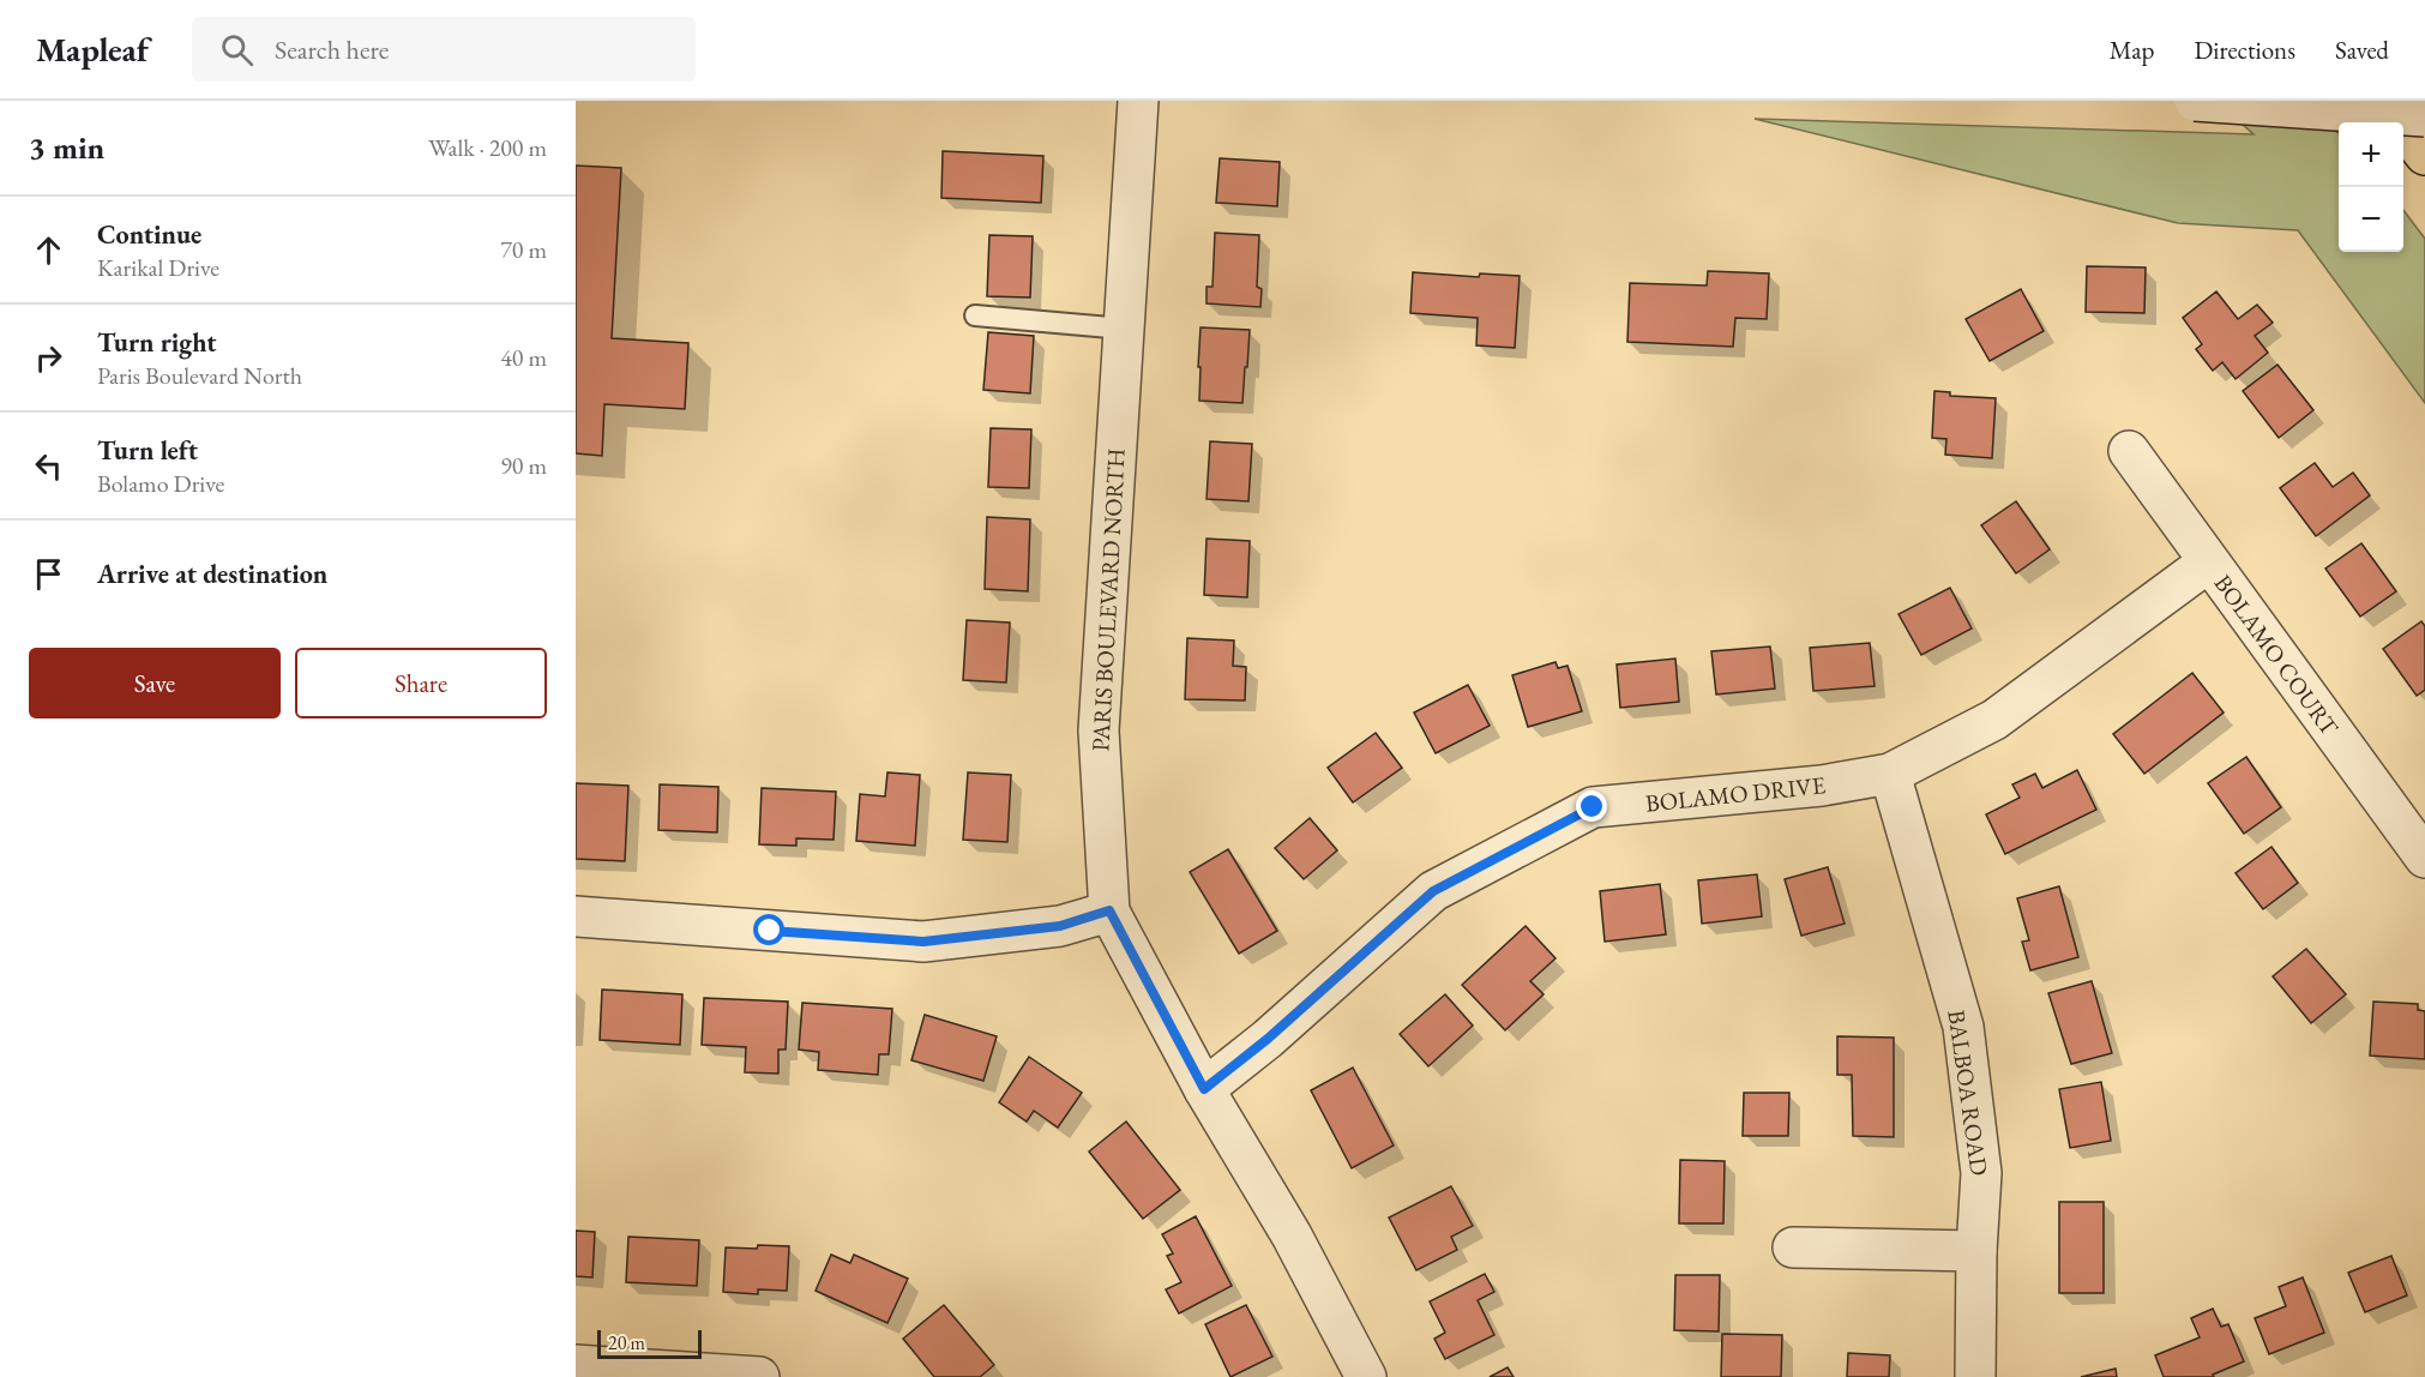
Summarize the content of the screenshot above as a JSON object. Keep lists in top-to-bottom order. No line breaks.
{"streets":{"street":["PARIS BOULEVARD NORTH","BOLAMO COURT","BOLAMO DRIVE","BALBOA ROAD"]},"crossings":[["PARIS BOULEVARD NORTH","BOLAMO DRIVE"],["BOLAMO COURT","BOLAMO DRIVE"],["BOLAMO DRIVE","BALBOA ROAD"]],"scale_bar":"20 m","page":{"header":"Mapleaf","search":"Search here","nav":["Map","Directions","Saved"],"heading":["3 min","Walk · 200 m"],"map_buttons":["+","−"],"list":[["Continue","Karikal Drive","70 m"],["Turn right","Paris Boulevard North","40 m"],["Turn left","Bolamo Drive","90 m"],"Arrive at destination"],"buttons":["Save","Share"],"scale":"20 m"}}
